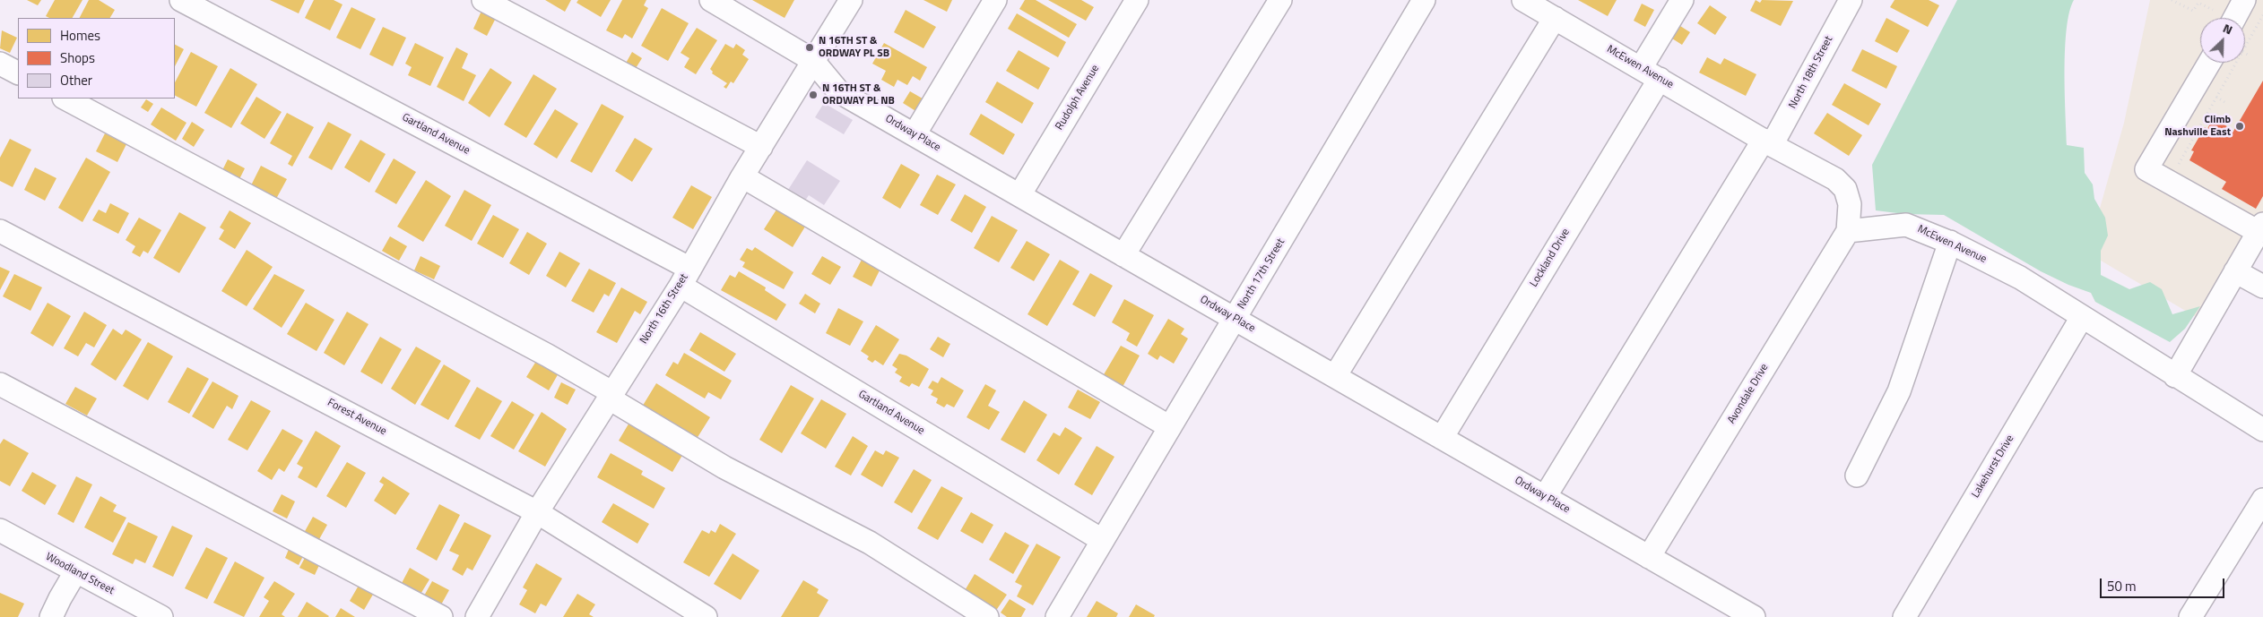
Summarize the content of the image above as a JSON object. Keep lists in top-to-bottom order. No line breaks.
{"streets":{"street":["McEwen Avenue","North 18th Street","Rudolph Avenue","Ordway Place","Gartland Avenue","Lockland Drive","North 17th Street","North 16th Street","Avondale Drive","Forest Avenue","Lakehurst Drive","Woodland Street"]},"crossings":[["McEwen Avenue","North 18th Street"],["McEwen Avenue","Lockland Drive"],["McEwen Avenue","Avondale Drive"],["McEwen Avenue","Lakehurst Drive"],["North 18th Street","Ordway Place"],["Rudolph Avenue","Ordway Place"],["Ordway Place","Lockland Drive"],["Ordway Place","North 17th Street"],["Ordway Place","North 16th Street"],["Ordway Place","Avondale Drive"],["Gartland Avenue","North 17th Street"],["Gartland Avenue","North 16th Street"],["North 16th Street","Forest Avenue"]],"places":["N 16TH ST & ORDWAY PL SB","N 16TH ST & ORDWAY PL NB","Climb Nashville East"],"legend":["Homes","Shops","Other"],"scale_bar":"50 m","north":"top right"}
